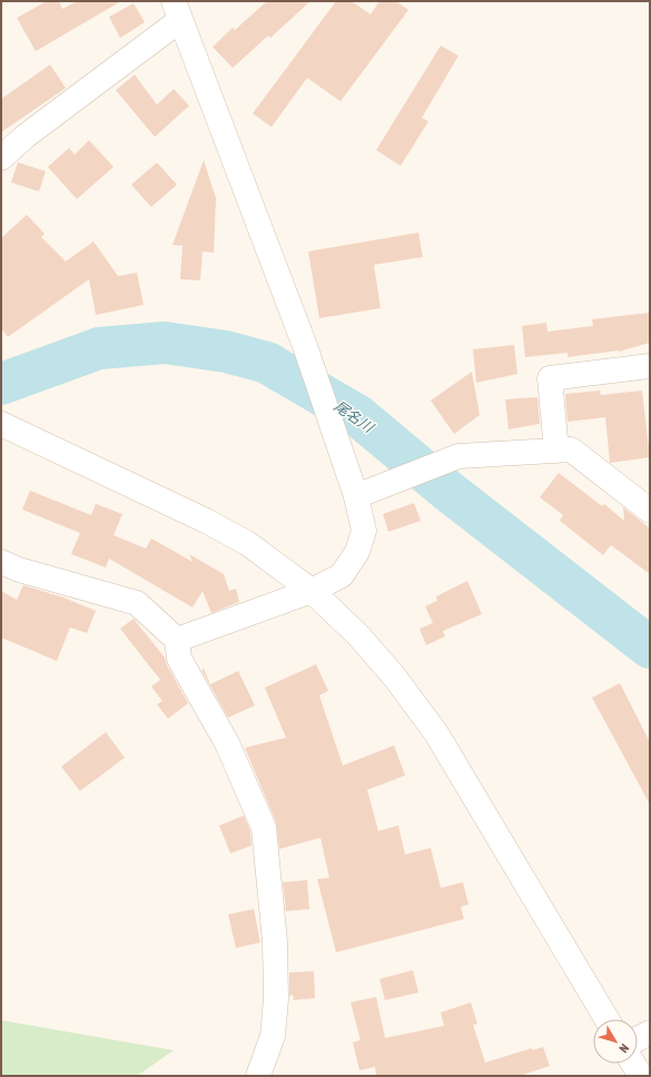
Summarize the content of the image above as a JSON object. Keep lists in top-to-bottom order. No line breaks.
{"water":["尾名川"],"north":"bottom right"}
